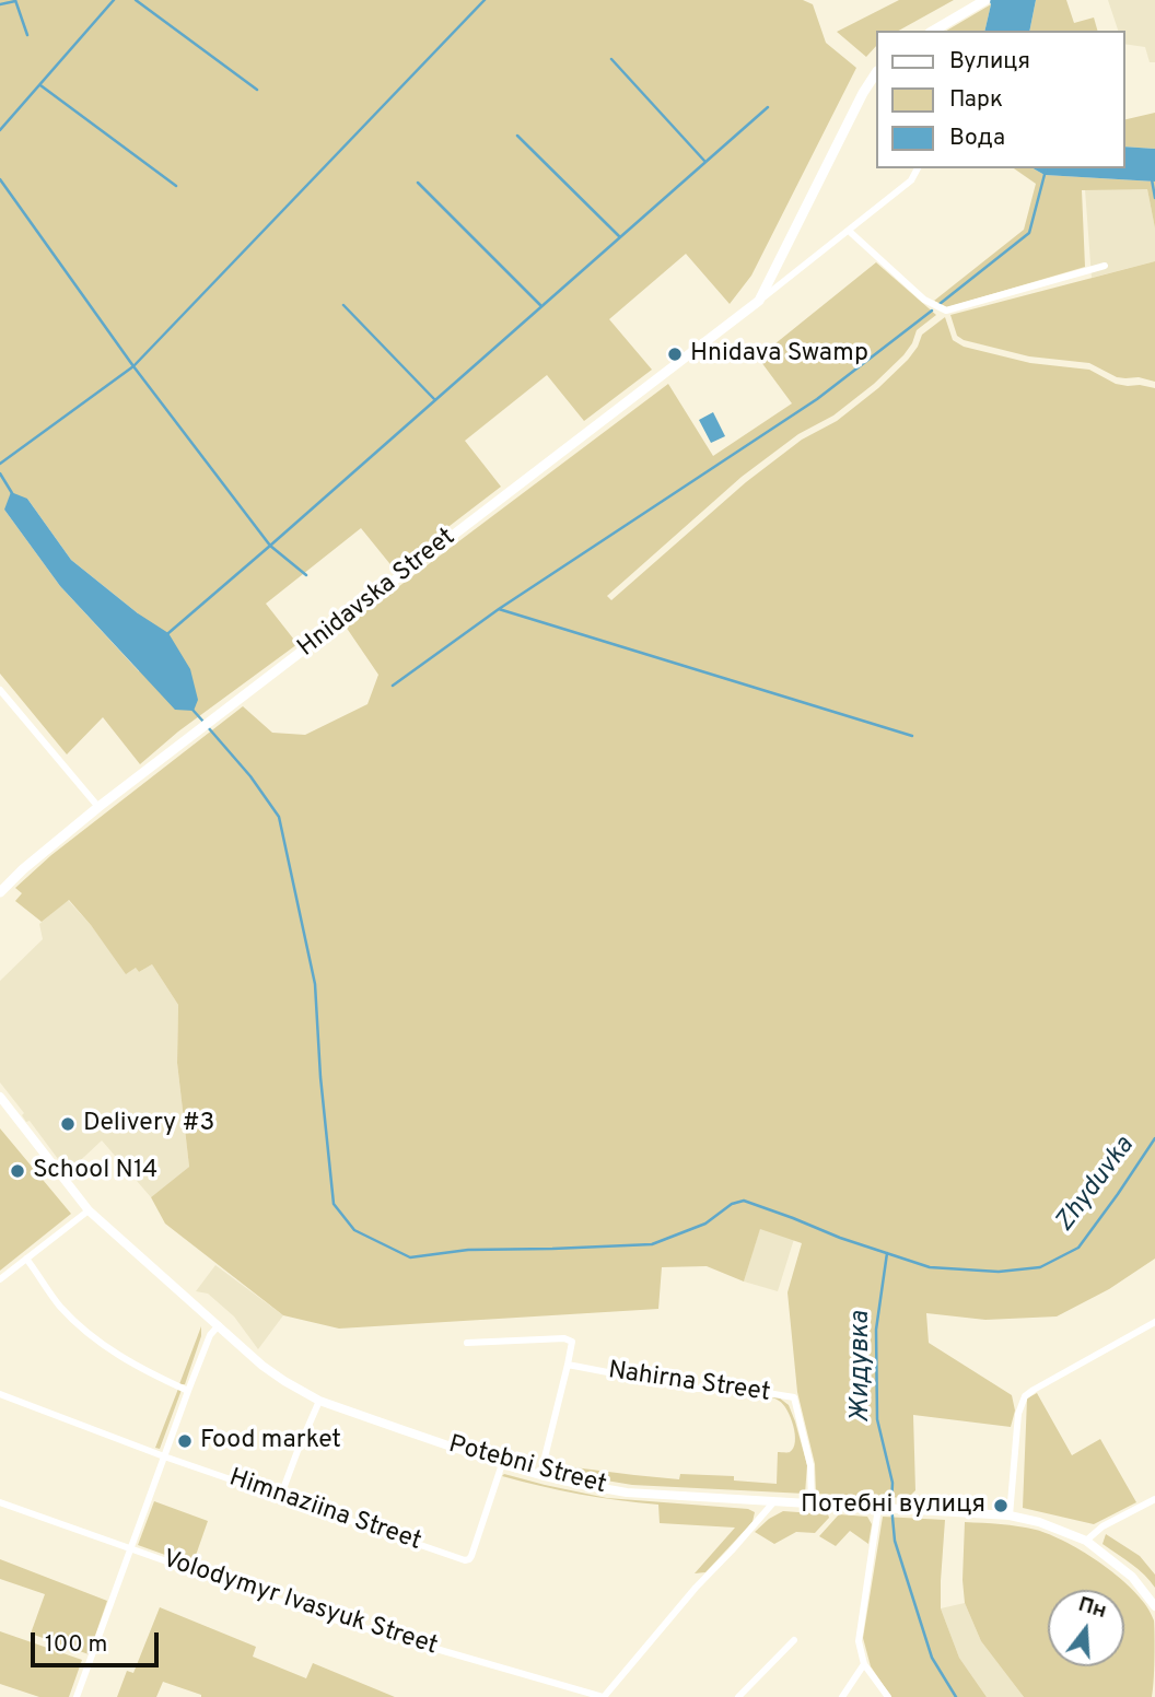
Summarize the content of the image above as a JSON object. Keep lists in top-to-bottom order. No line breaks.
{"streets":{"main road":["Hnidavska Street"],"street":["Nahirna Street","Potebni Street","Himnaziina Street","Volodymyr Ivasyuk Street"]},"crossings":[["Nahirna Street","Potebni Street"],["Potebni Street","Himnaziina Street"]],"water":["Zhyduvka","Жидувка"],"places":["Hnidava Swamp","Delivery #3","School N14","Food market","Потебні вулиця"],"legend":["Вулиця","Парк","Вода"],"scale_bar":"100 m","north":"top"}
